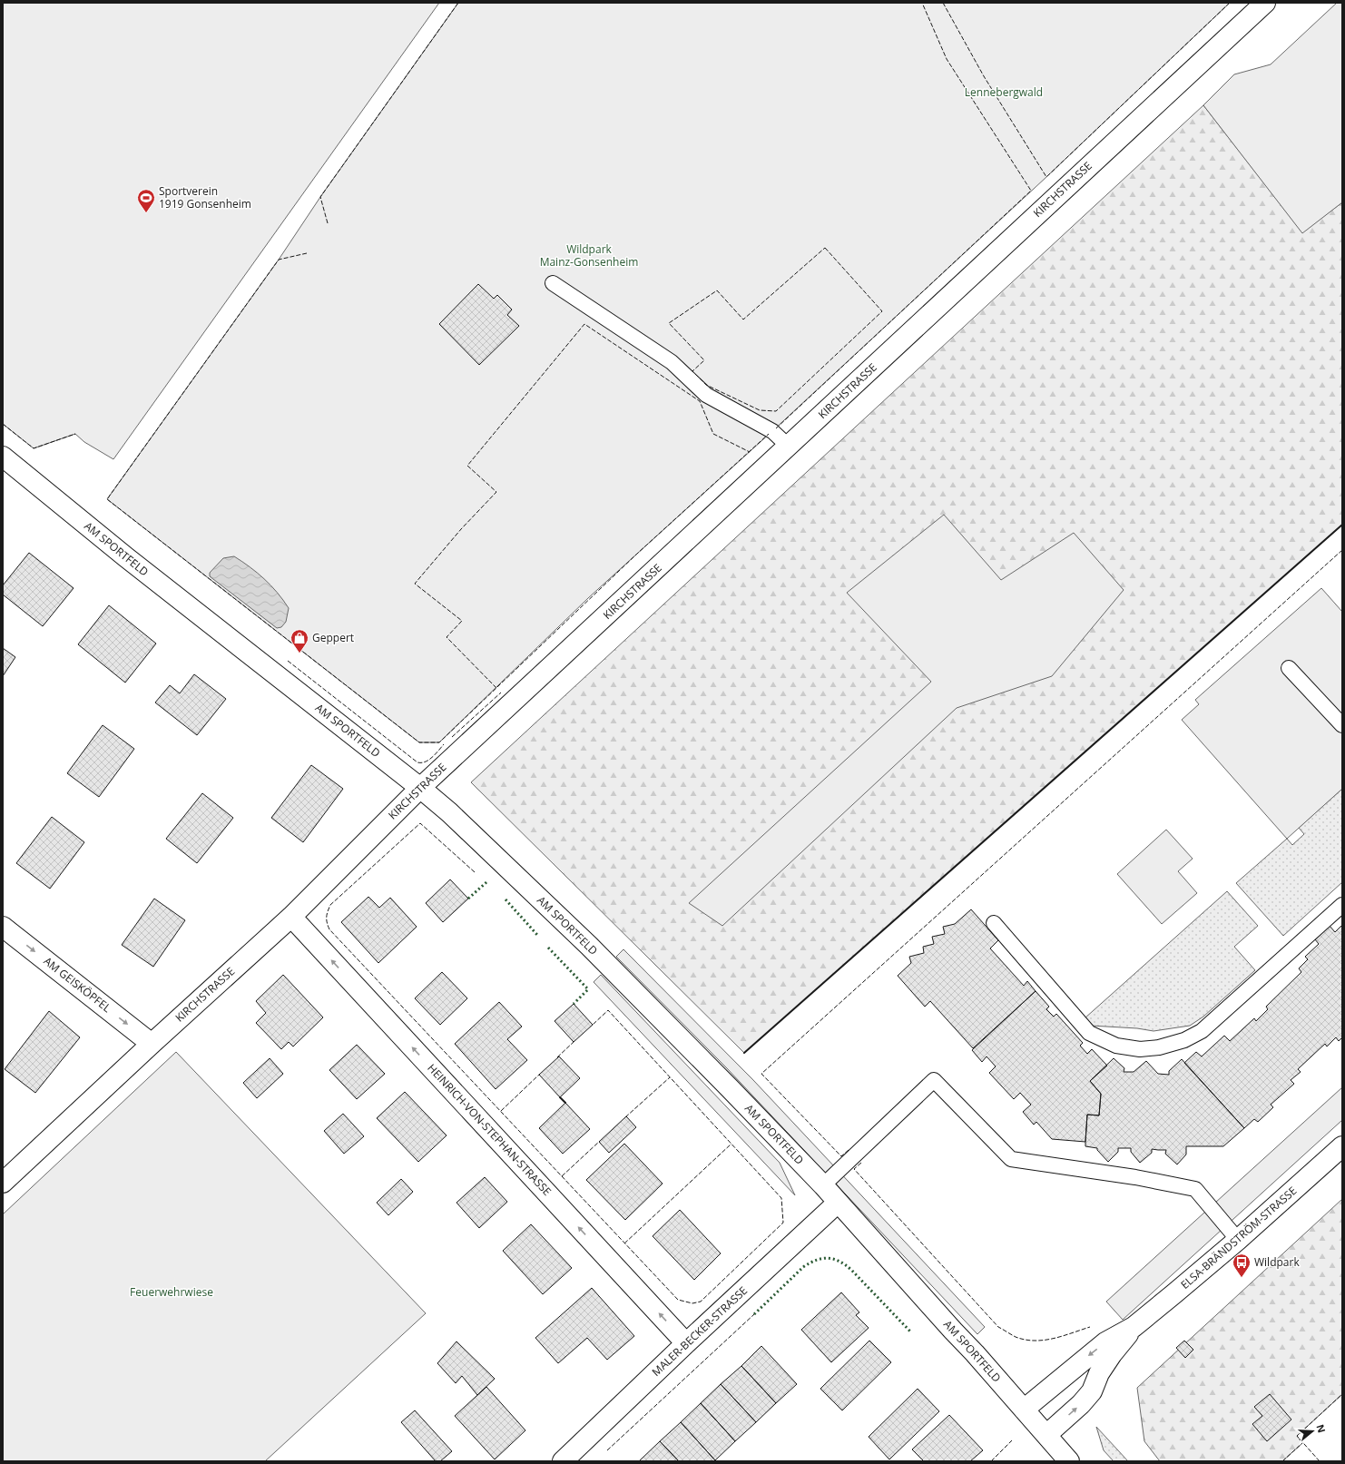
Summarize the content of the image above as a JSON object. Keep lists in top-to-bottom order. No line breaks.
{"streets":{"street":["KIRCHSTRASSE","AM SPORTFELD","AM GEISKÖPFEL","HEINRICH-VON-STEPHAN-STRASSE","ELSA-BRÄNDSTRÖM-STRASSE","MALER-BECKER-STRASSE"]},"crossings":[["KIRCHSTRASSE","AM SPORTFELD"],["KIRCHSTRASSE","AM GEISKÖPFEL"],["KIRCHSTRASSE","HEINRICH-VON-STEPHAN-STRASSE"],["AM SPORTFELD","ELSA-BRÄNDSTRÖM-STRASSE"],["AM SPORTFELD","MALER-BECKER-STRASSE"],["HEINRICH-VON-STEPHAN-STRASSE","MALER-BECKER-STRASSE"]],"one_way":["AM GEISKÖPFEL","HEINRICH-VON-STEPHAN-STRASSE"],"parks":["Lennebergwald","Wildpark Mainz-Gonsenheim","Feuerwehrwiese"],"places":{"sports":["Sportverein 1919 Gonsenheim"],"shop":["Geppert"],"bus stop":["Wildpark"]},"north":"right"}
